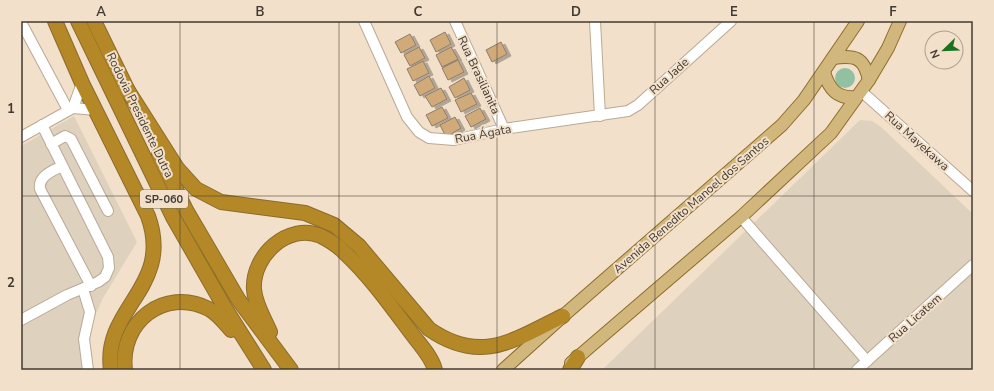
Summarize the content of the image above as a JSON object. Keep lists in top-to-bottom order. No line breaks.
{"streets":{"highway":["Rodovia Presidente Dutra","SP-060"],"main road":["Avenida Benedito Manoel dos Santos"],"street":["Rua Brasilianita","Rua Jade","Rua Ágata","Rua Mayekawa","Rua Licatem"]},"crossings":[["Rua Brasilianita","Rua Ágata"],["Rua Jade","Rua Ágata"],["Rua Mayekawa","Avenida Benedito Manoel dos Santos"]],"north":"bottom left","grid":{"columns":["A","B","C","D","E","F"],"rows":["1","2"]}}
